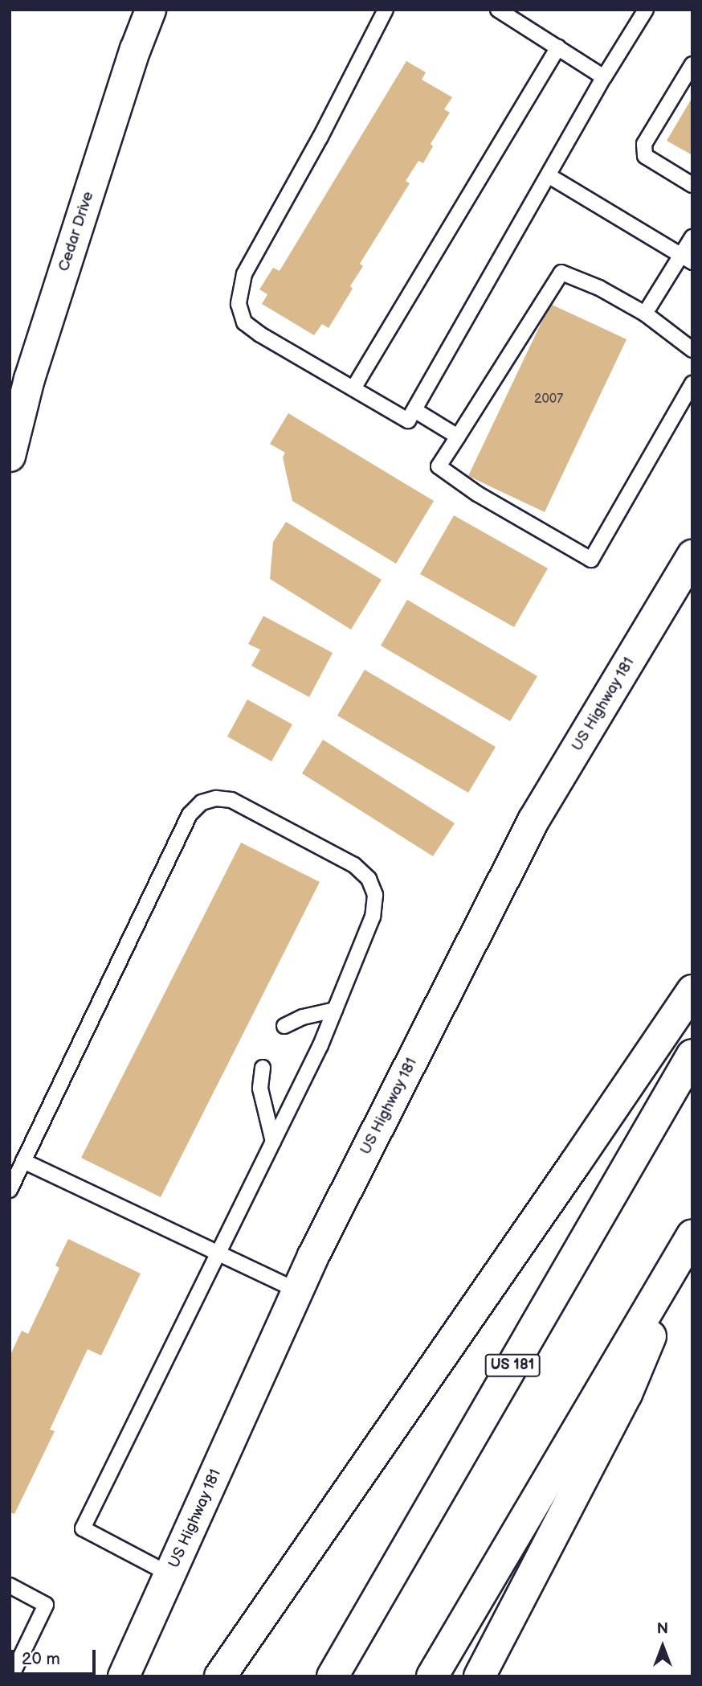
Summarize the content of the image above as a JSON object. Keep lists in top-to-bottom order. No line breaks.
{"streets":{"main road":["US Highway 181","US 181"],"street":["Cedar Drive"]},"house_numbers":["2007"],"scale_bar":"20 m","north":"top"}
